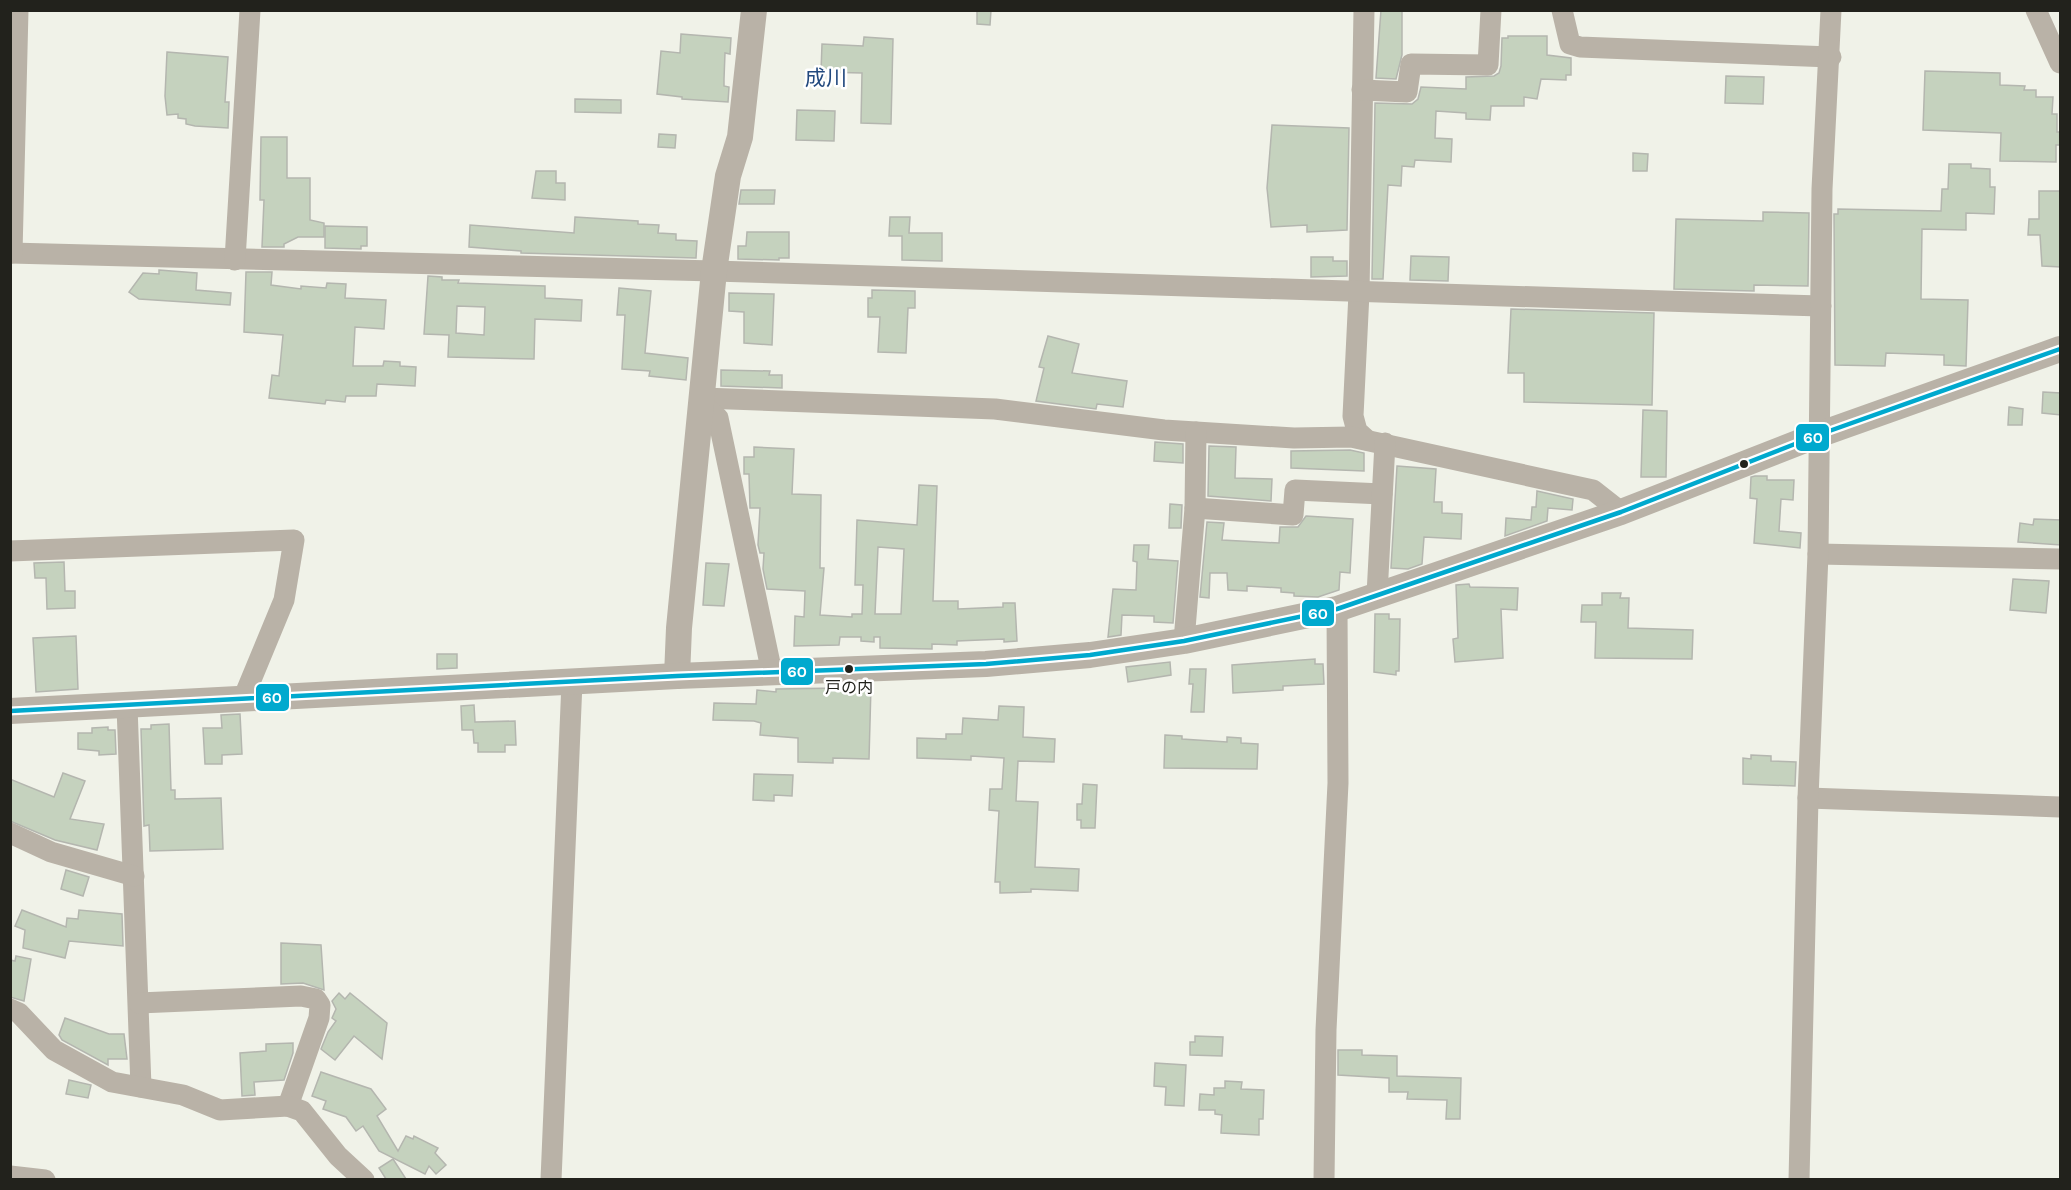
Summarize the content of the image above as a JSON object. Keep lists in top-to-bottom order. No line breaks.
{"districts":["成川"],"places":["戸の内"],"lines":["transit line 60"]}
